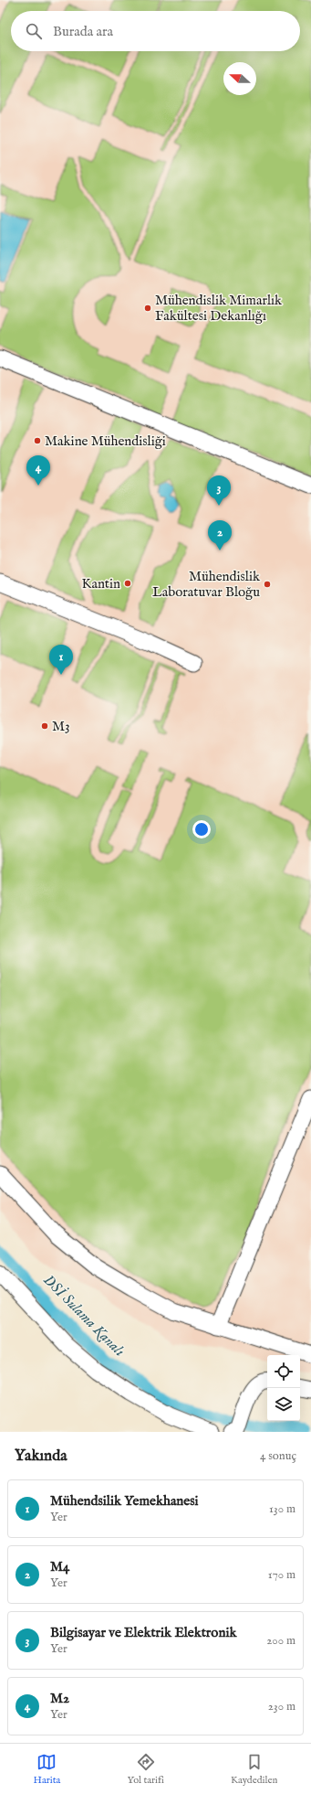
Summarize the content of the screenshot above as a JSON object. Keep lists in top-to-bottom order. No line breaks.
{"water":["DSİ Sulama Kanalı"],"places":["Mühendislik Mimarlık Fakültesi Dekanlığı","Makine Mühendisliği","Kantin","Mühendislik Laboratuvar Bloğu","M3"],"north":"left","page":{"search":"Burada ara","pins":["4","3","2","1"],"heading":["Yakında","4 sonuç"],"list":[{"mark":"1","name":"Mühendsilik Yemekhanesi","note":"Yer","value":"130 m"},{"mark":"2","name":"M4","note":"Yer","value":"170 m"},{"mark":"3","name":"Bilgisayar ve Elektrik Elektronik","note":"Yer","value":"200 m"},{"mark":"4","name":"M2","note":"Yer","value":"230 m"}],"nav":["Harita","Yol tarifi","Kaydedilen"]}}
